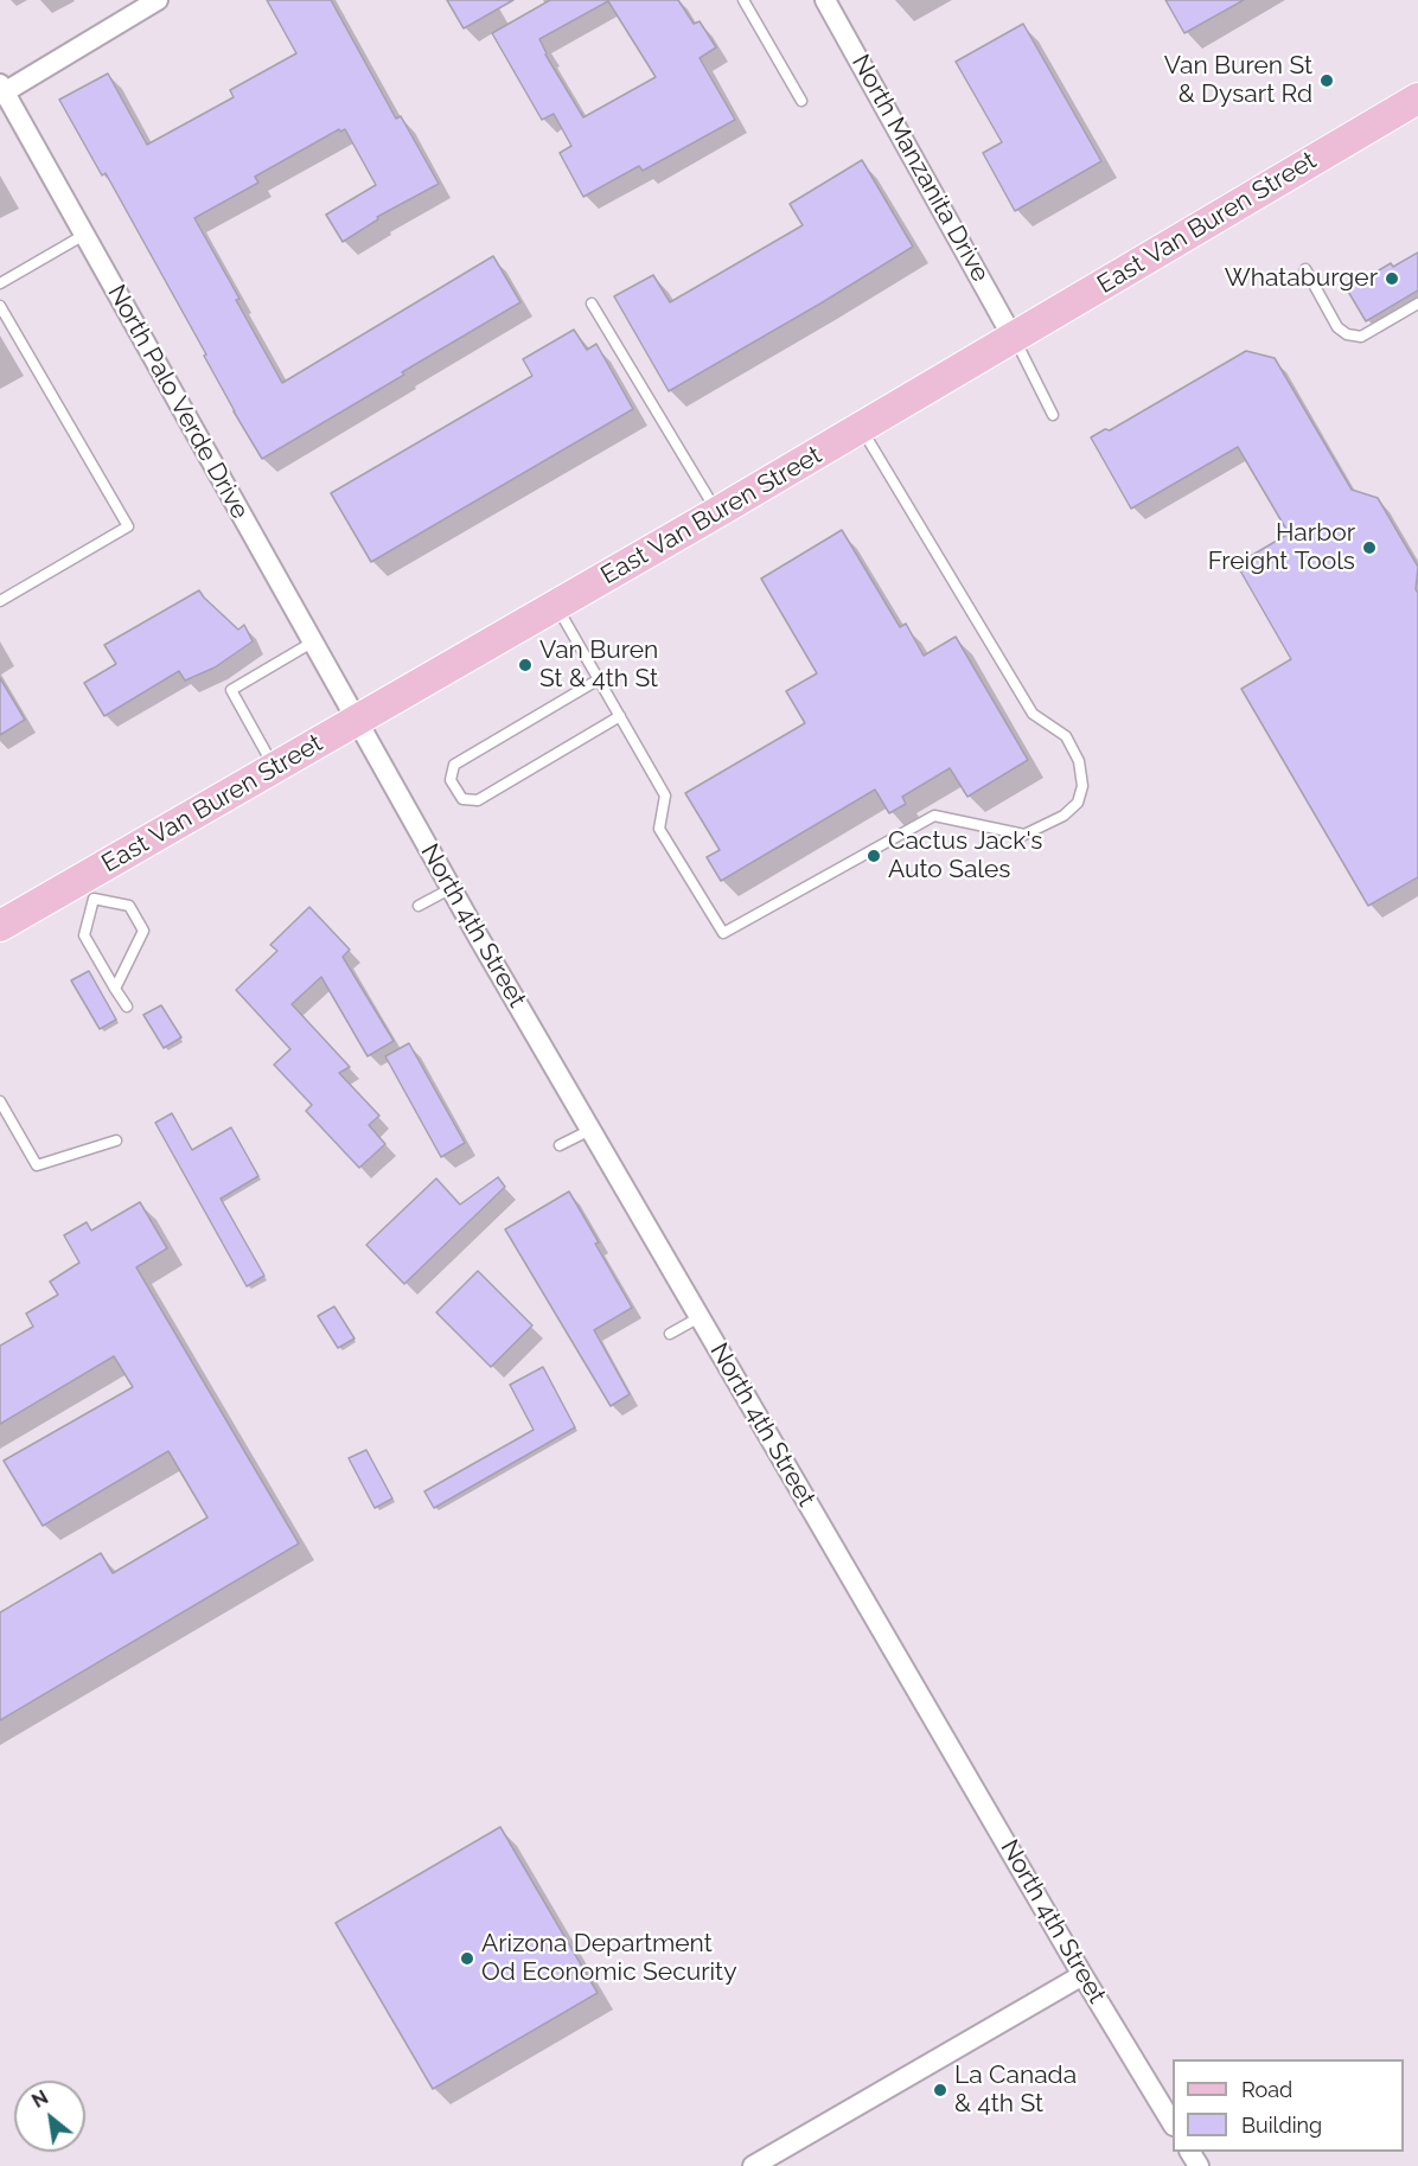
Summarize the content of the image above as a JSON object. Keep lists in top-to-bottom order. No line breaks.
{"streets":{"main road":["East Van Buren Street"],"street":["North Manzanita Drive","North Palo Verde Drive","North 4th Street"]},"crossings":[["North Manzanita Drive","East Van Buren Street"],["East Van Buren Street","North Palo Verde Drive"],["East Van Buren Street","North 4th Street"],["North Palo Verde Drive","North 4th Street"]],"places":["Van Buren St & Dysart Rd","Whataburger","Harbor Freight Tools","Van Buren St & 4th St","Cactus Jack's Auto Sales","Arizona Department Od Economic Security","La Canada & 4th St"],"legend":["Road","Building"],"north":"top left"}
